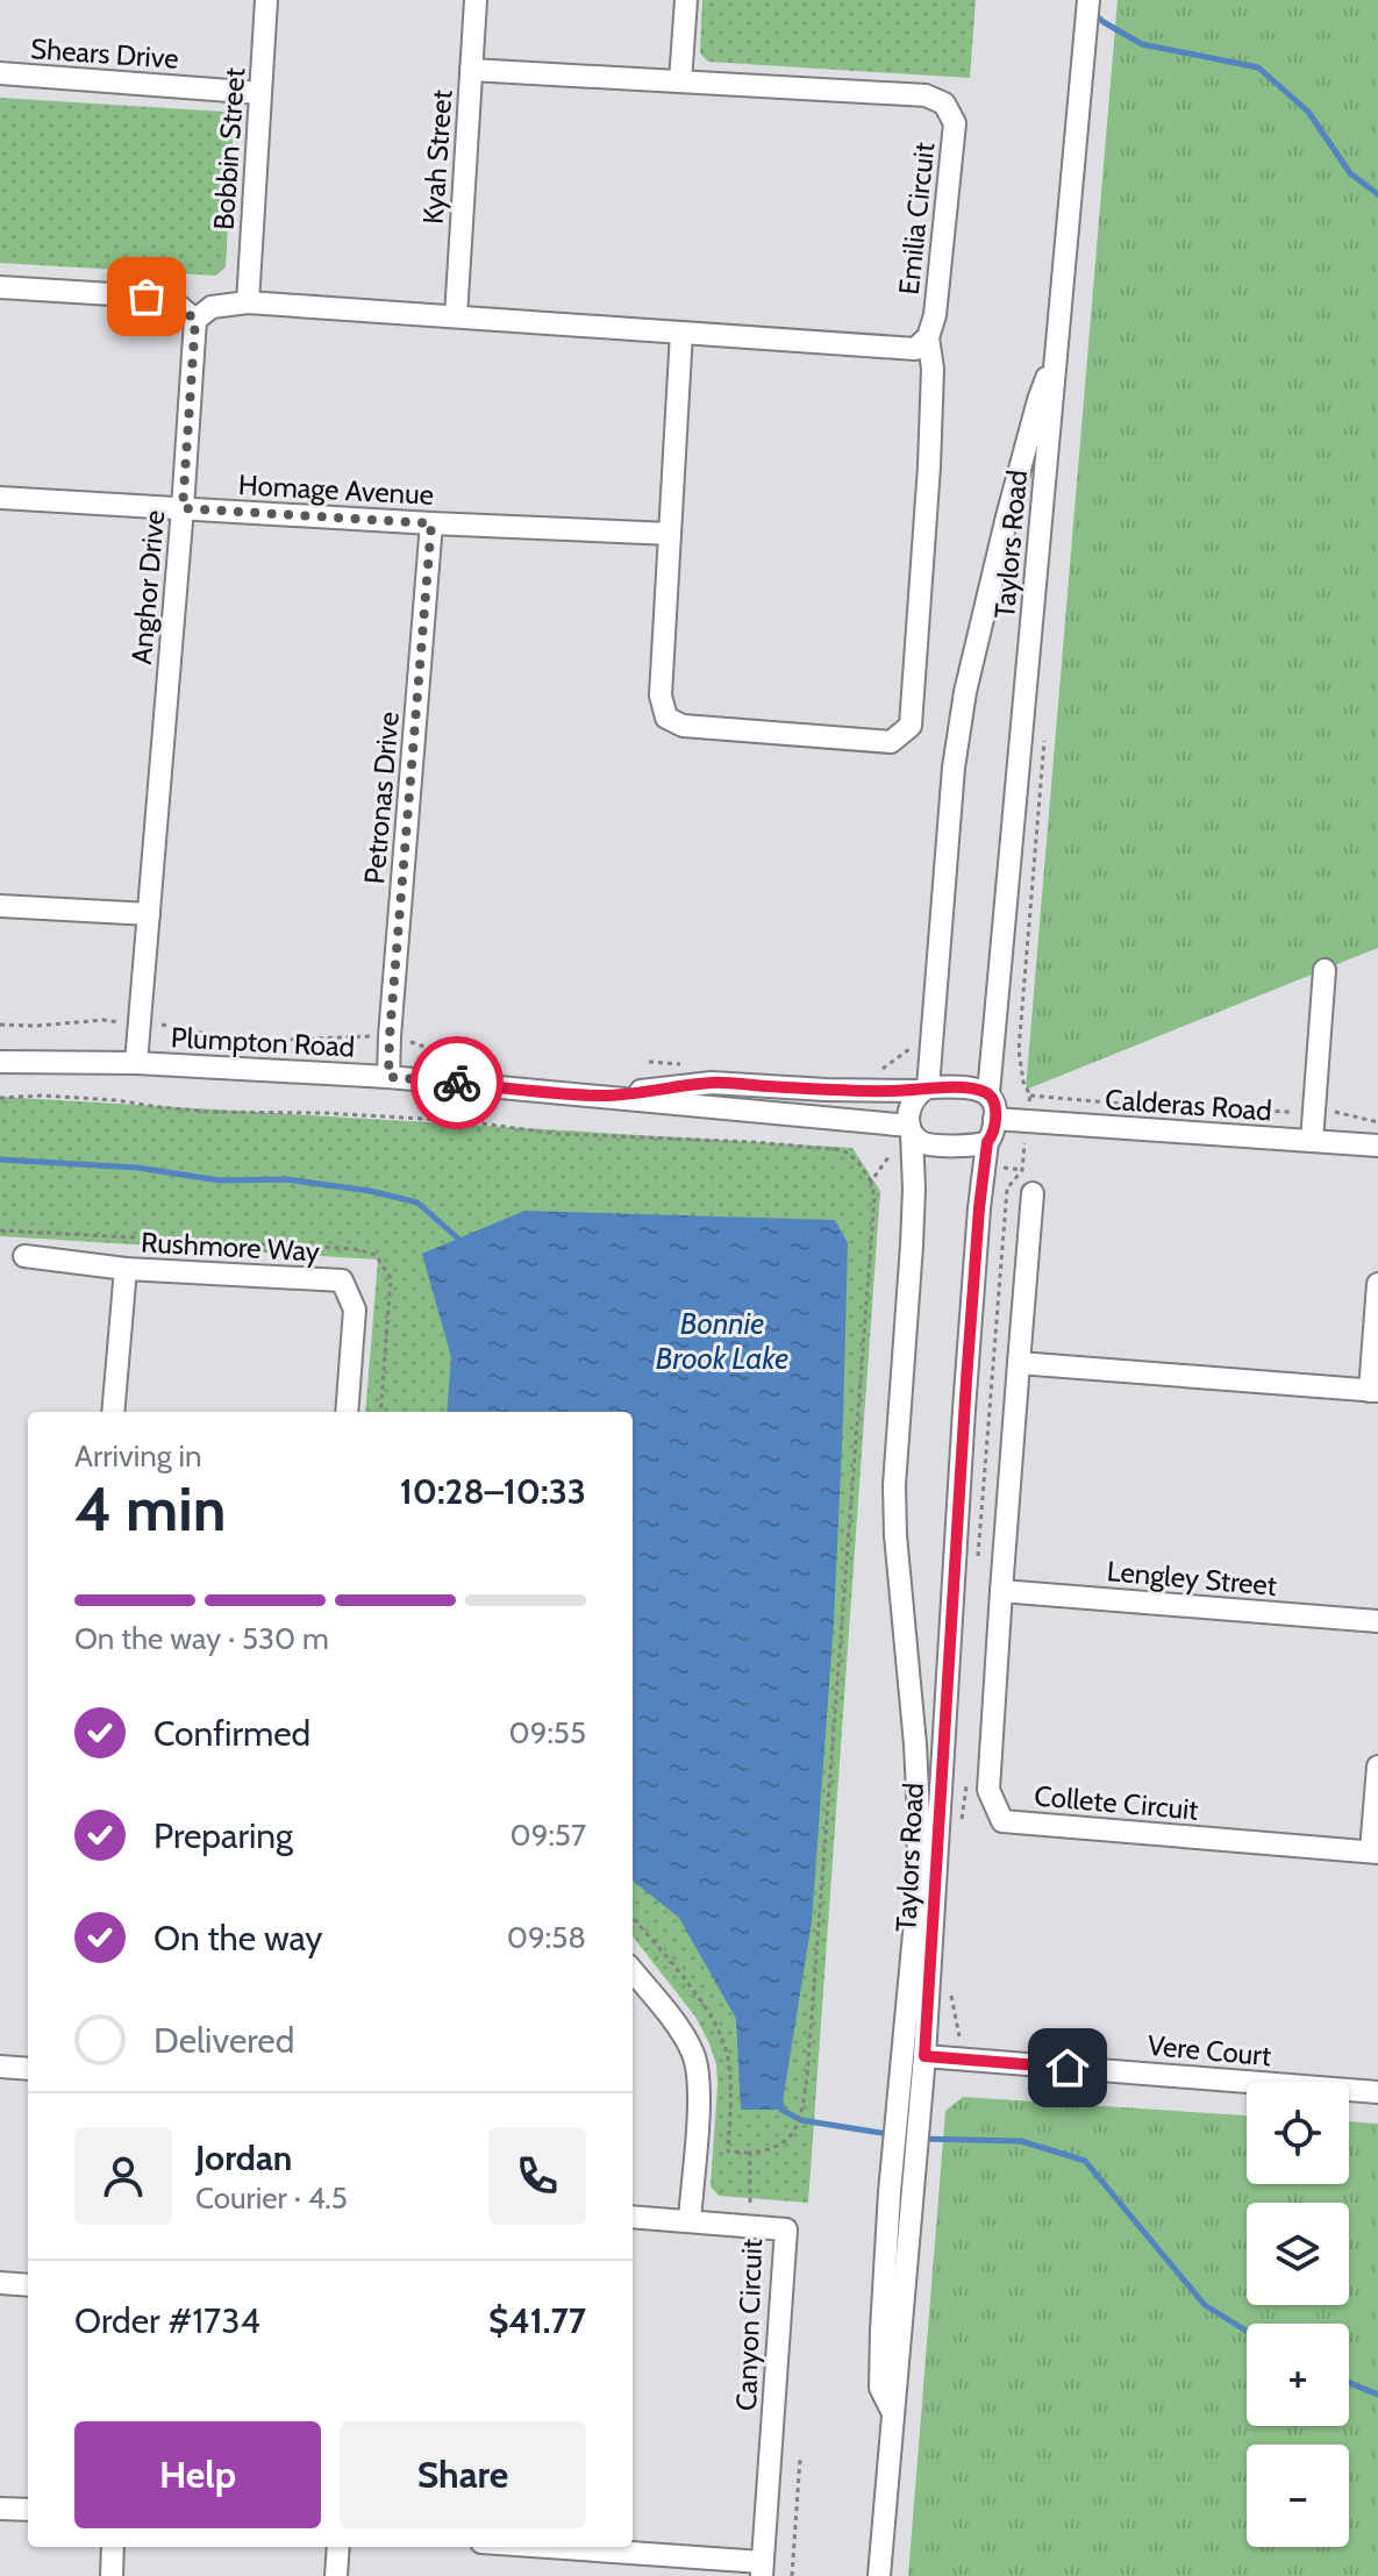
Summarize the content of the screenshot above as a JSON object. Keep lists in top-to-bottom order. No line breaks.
{"streets":{"street":["Shears Drive","Bobbin Street","Kyah Street","Emilia Circuit","Homage Avenue","Taylors Road","Anghor Drive","Petronas Drive","Plumpton Road","Calderas Road","Rushmore Way","Lengley Street","Collete Circuit","Vere Court","Canyon Circuit"]},"crossings":[["Shears Drive","Bobbin Street"],["Bobbin Street","Emilia Circuit"],["Kyah Street","Emilia Circuit"],["Emilia Circuit","Anghor Drive"],["Homage Avenue","Anghor Drive"],["Homage Avenue","Petronas Drive"],["Taylors Road","Plumpton Road"],["Taylors Road","Calderas Road"],["Taylors Road","Vere Court"],["Anghor Drive","Plumpton Road"],["Petronas Drive","Plumpton Road"],["Plumpton Road","Calderas Road"],["Lengley Street","Collete Circuit"]],"water":["Bonnie Brook Lake"],"page":{"heading":["4 min","Arriving in","10:28–10:33"],"panel":["Jordan","Courier · 4.5","Order #1734","$41.77"],"bar":"On the way · 530 m","list":[["Confirmed","09:55"],["Preparing","09:57"],["On the way","09:58"],"Delivered"],"map_buttons":["+","−"],"buttons":["Help","Share"]}}
